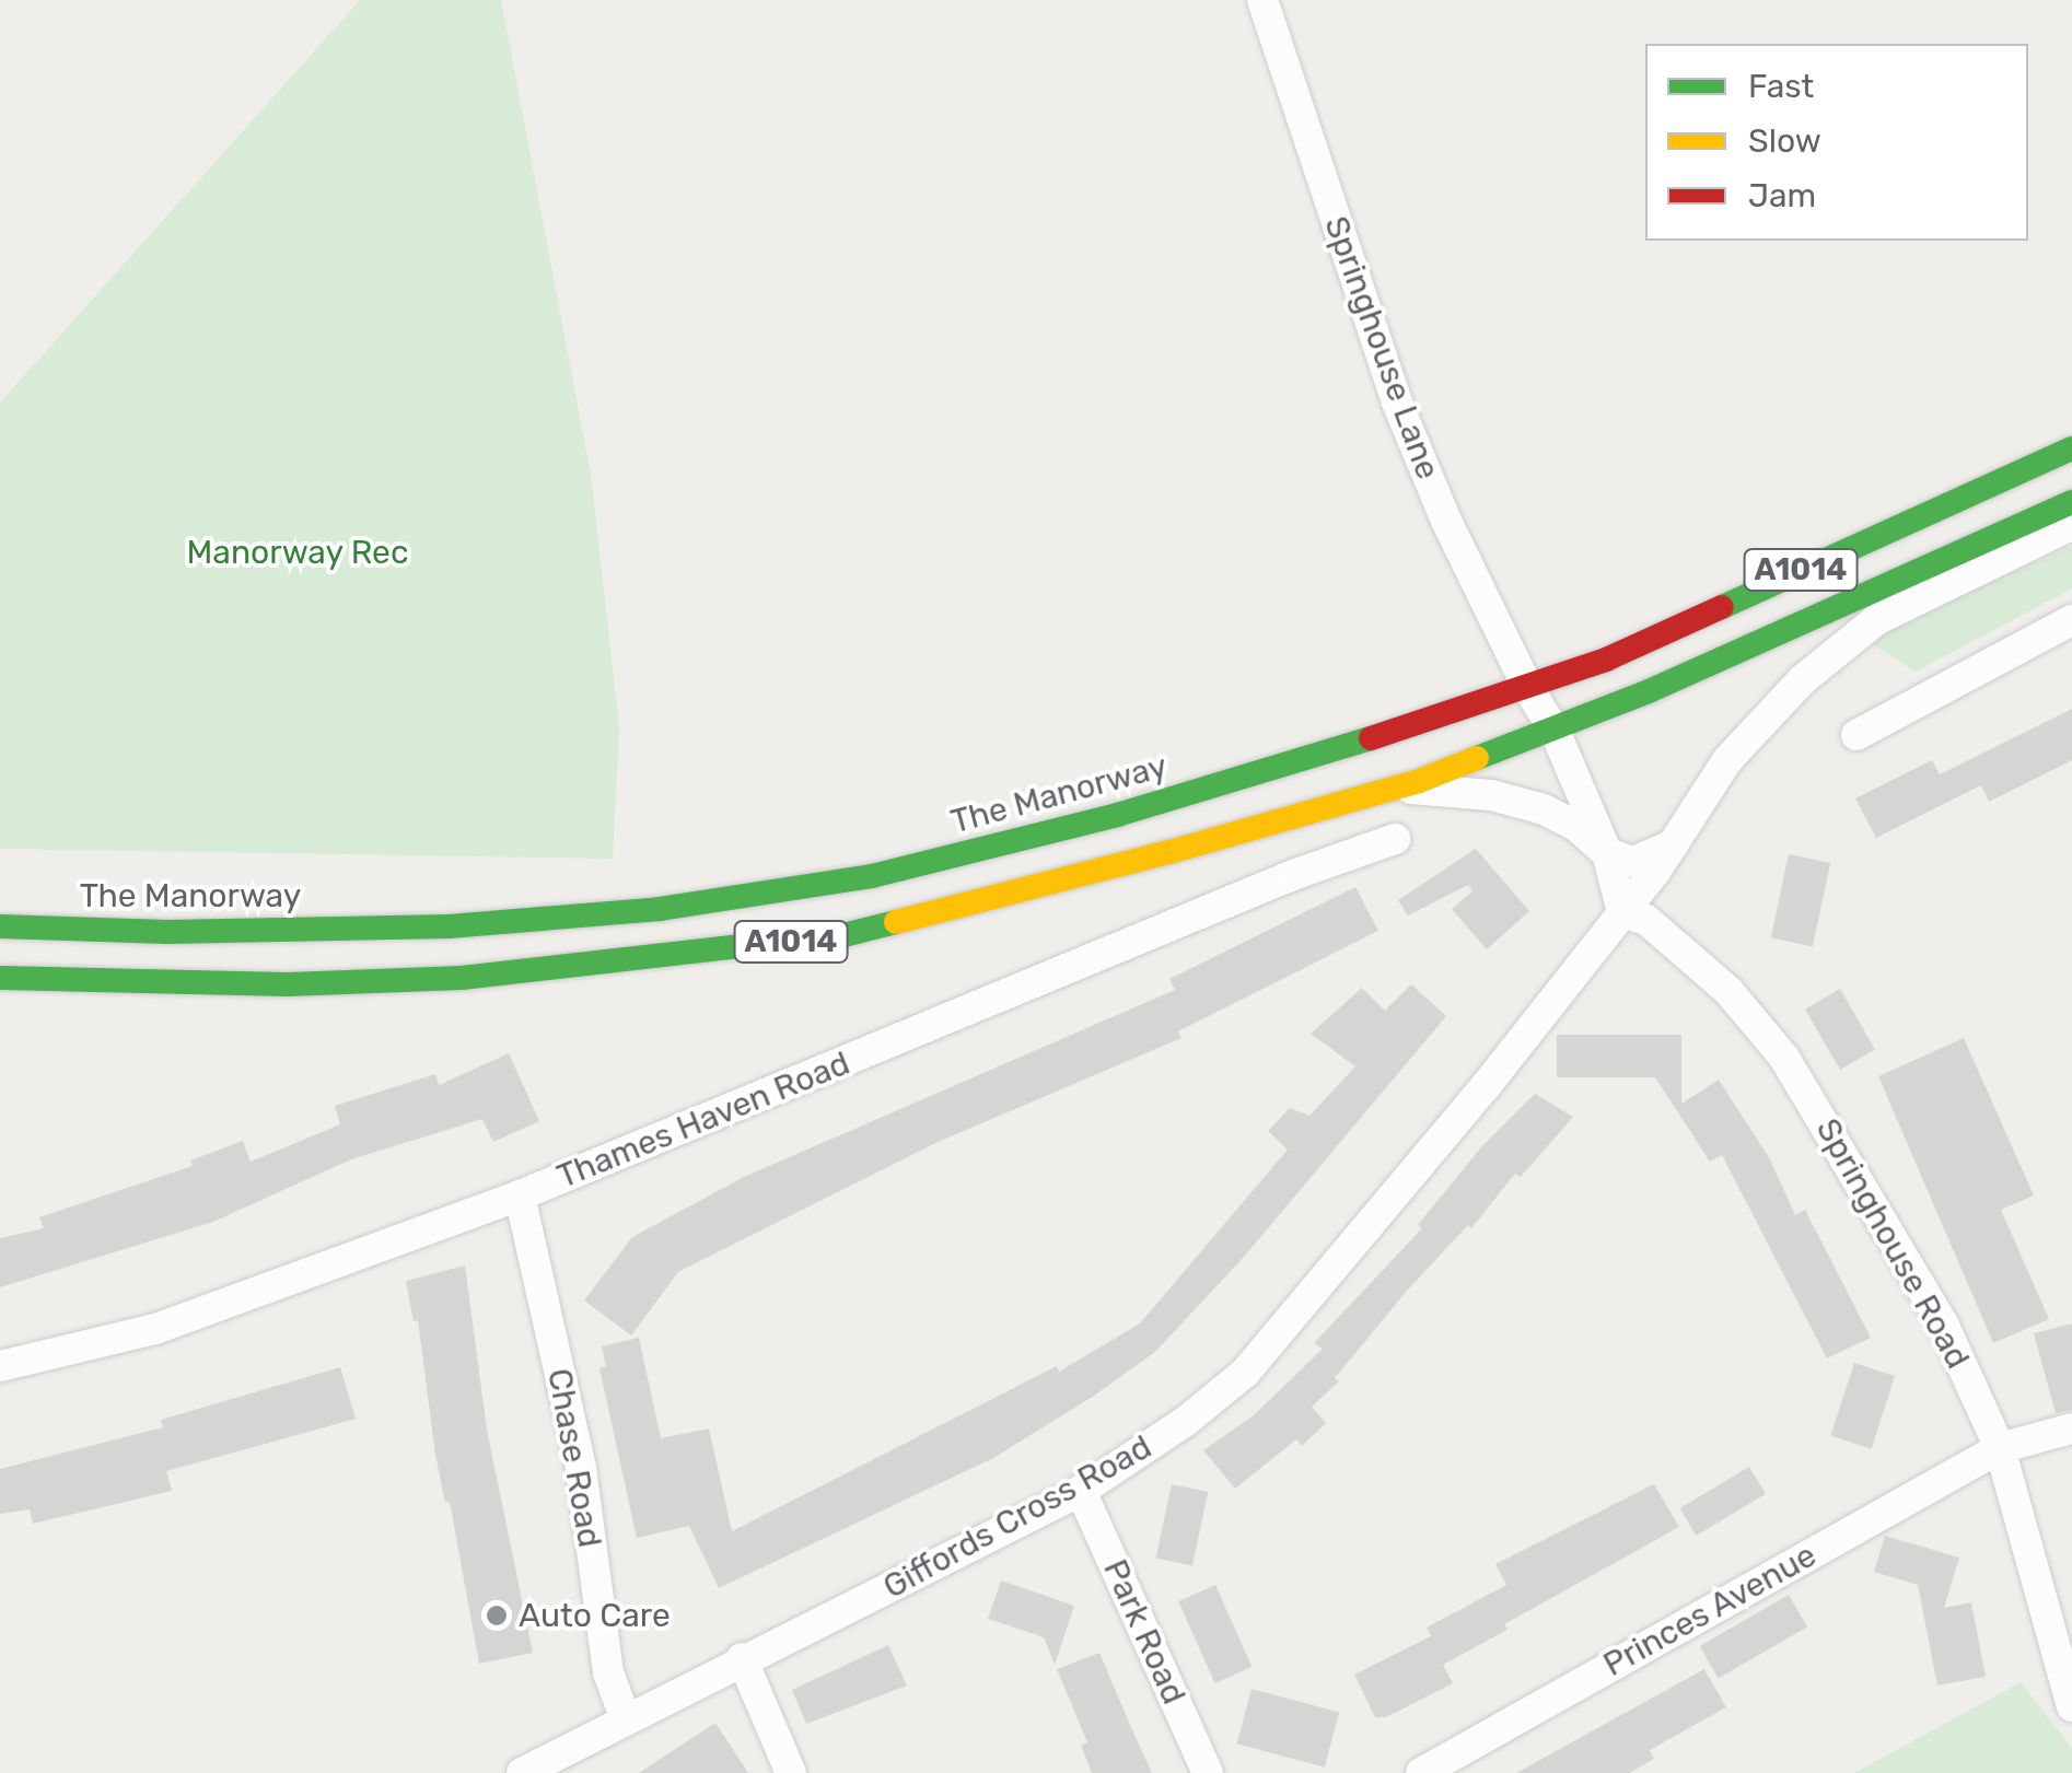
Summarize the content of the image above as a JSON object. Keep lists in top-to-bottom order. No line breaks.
{"streets":{"main road":["A1014","The Manorway"],"street":["Springhouse Lane","Thames Haven Road","Springhouse Road","Chase Road","Giffords Cross Road","Princes Avenue","Park Road"]},"crossings":[["Springhouse Lane","A1014"],["Springhouse Lane","The Manorway"],["Thames Haven Road","Chase Road"],["Springhouse Road","Giffords Cross Road"],["Springhouse Road","Princes Avenue"],["Chase Road","Giffords Cross Road"],["Giffords Cross Road","Park Road"]],"parks":["Manorway Rec"],"places":["Auto Care"],"legend":["Fast","Slow","Jam"]}
